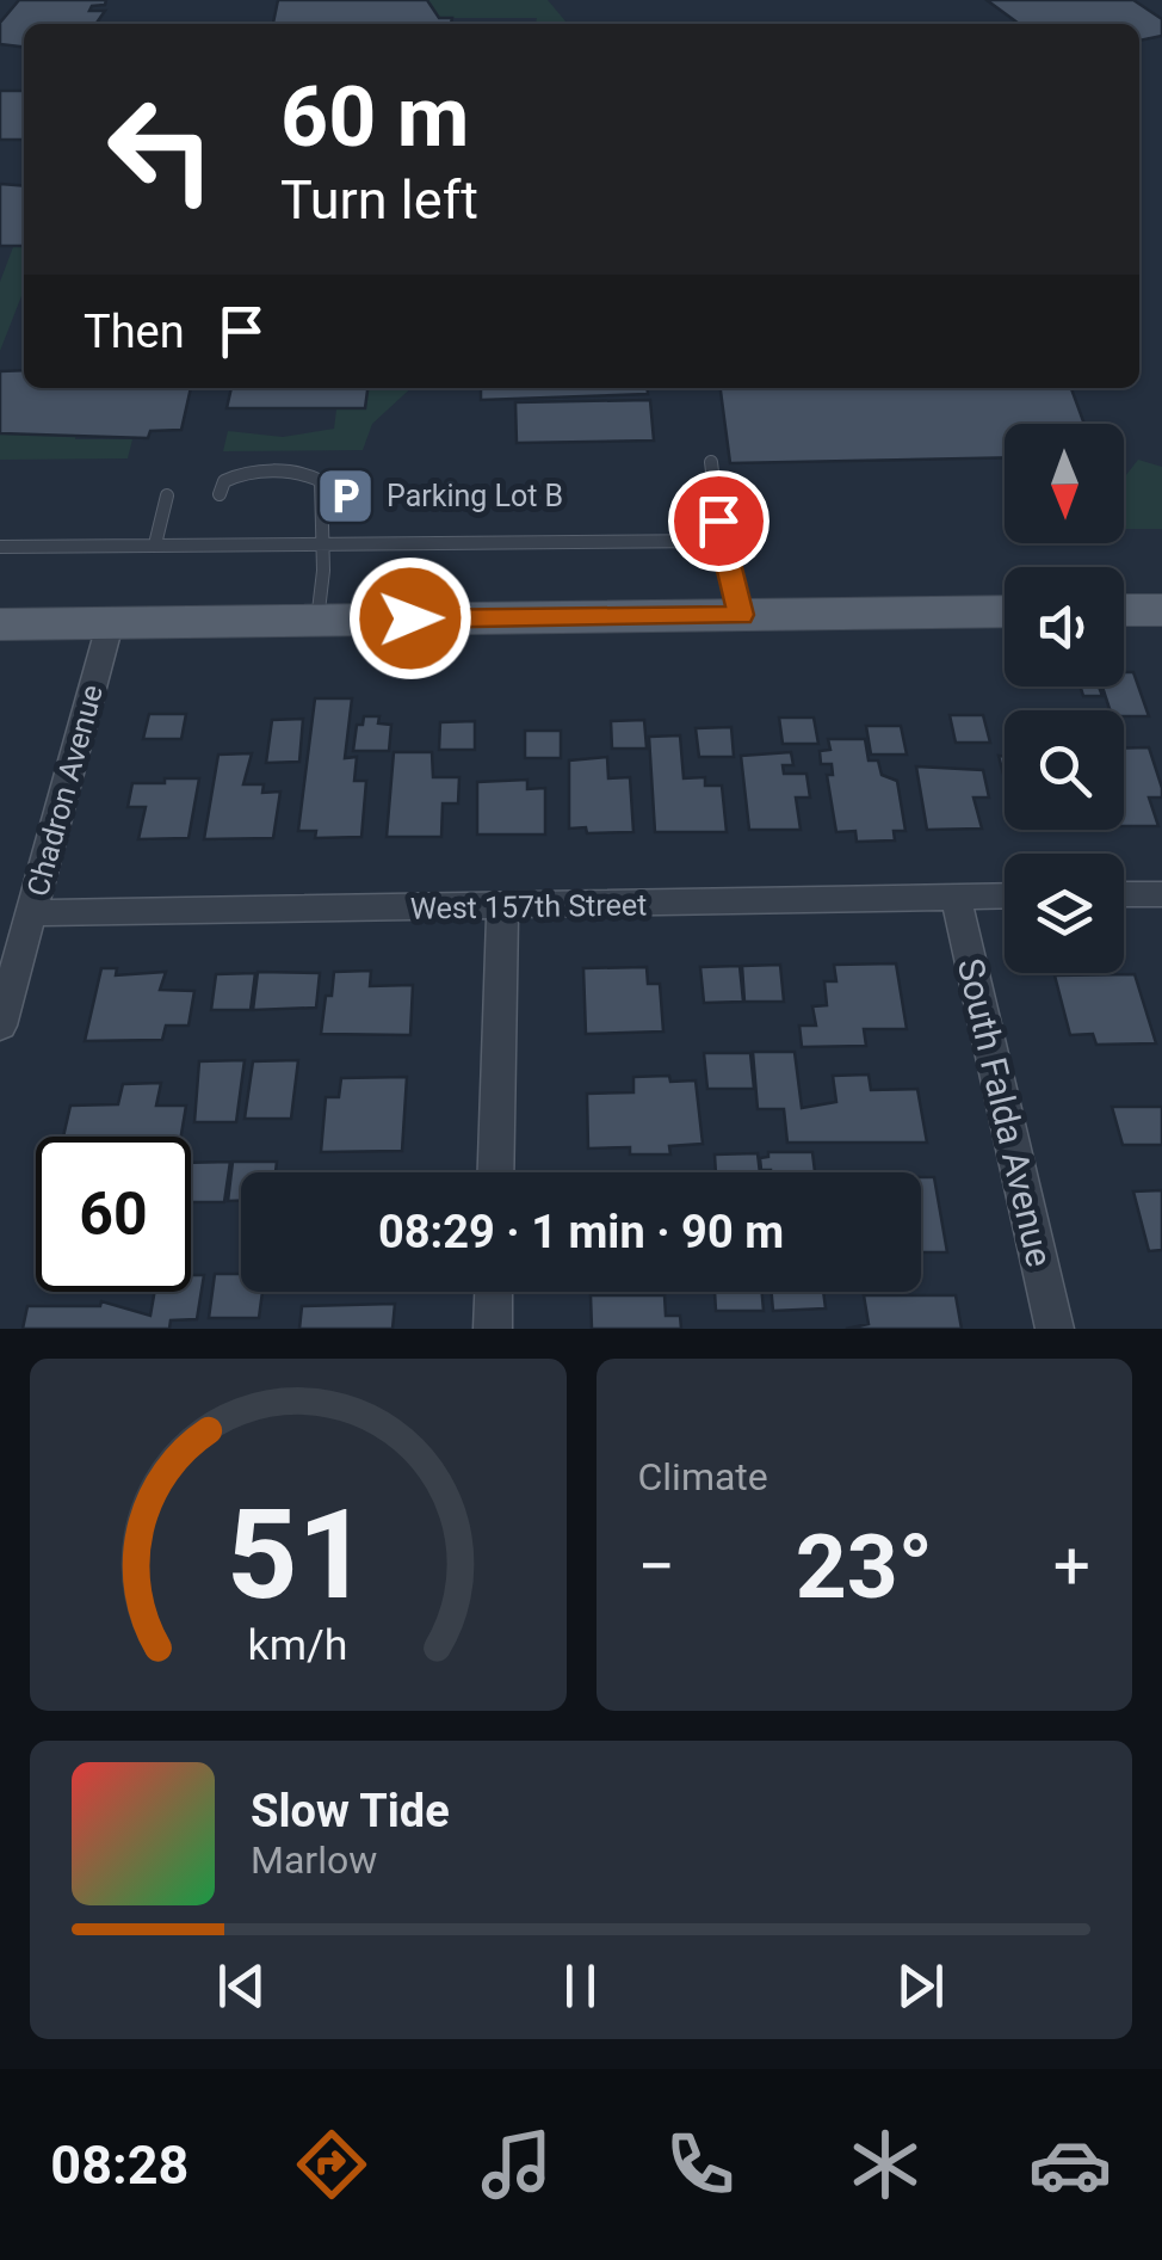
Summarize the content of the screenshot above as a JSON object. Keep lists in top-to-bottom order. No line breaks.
{"streets":{"street":["Chadron Avenue","West 157th Street","South Falda Avenue"]},"crossings":[["Chadron Avenue","West 157th Street"],["West 157th Street","South Falda Avenue"]],"places":{"parking":["Parking Lot B"]},"north":"bottom","page":{"turn":["60 m","Turn left"],"then":"Then","limit":"60","trip":"08:29 · 1 min · 90 m","tile":"Climate","heat":["−","23°","+"],"song":["Slow Tide","Marlow"],"tabs":"08:28","gauge":["51","km/h"]}}
